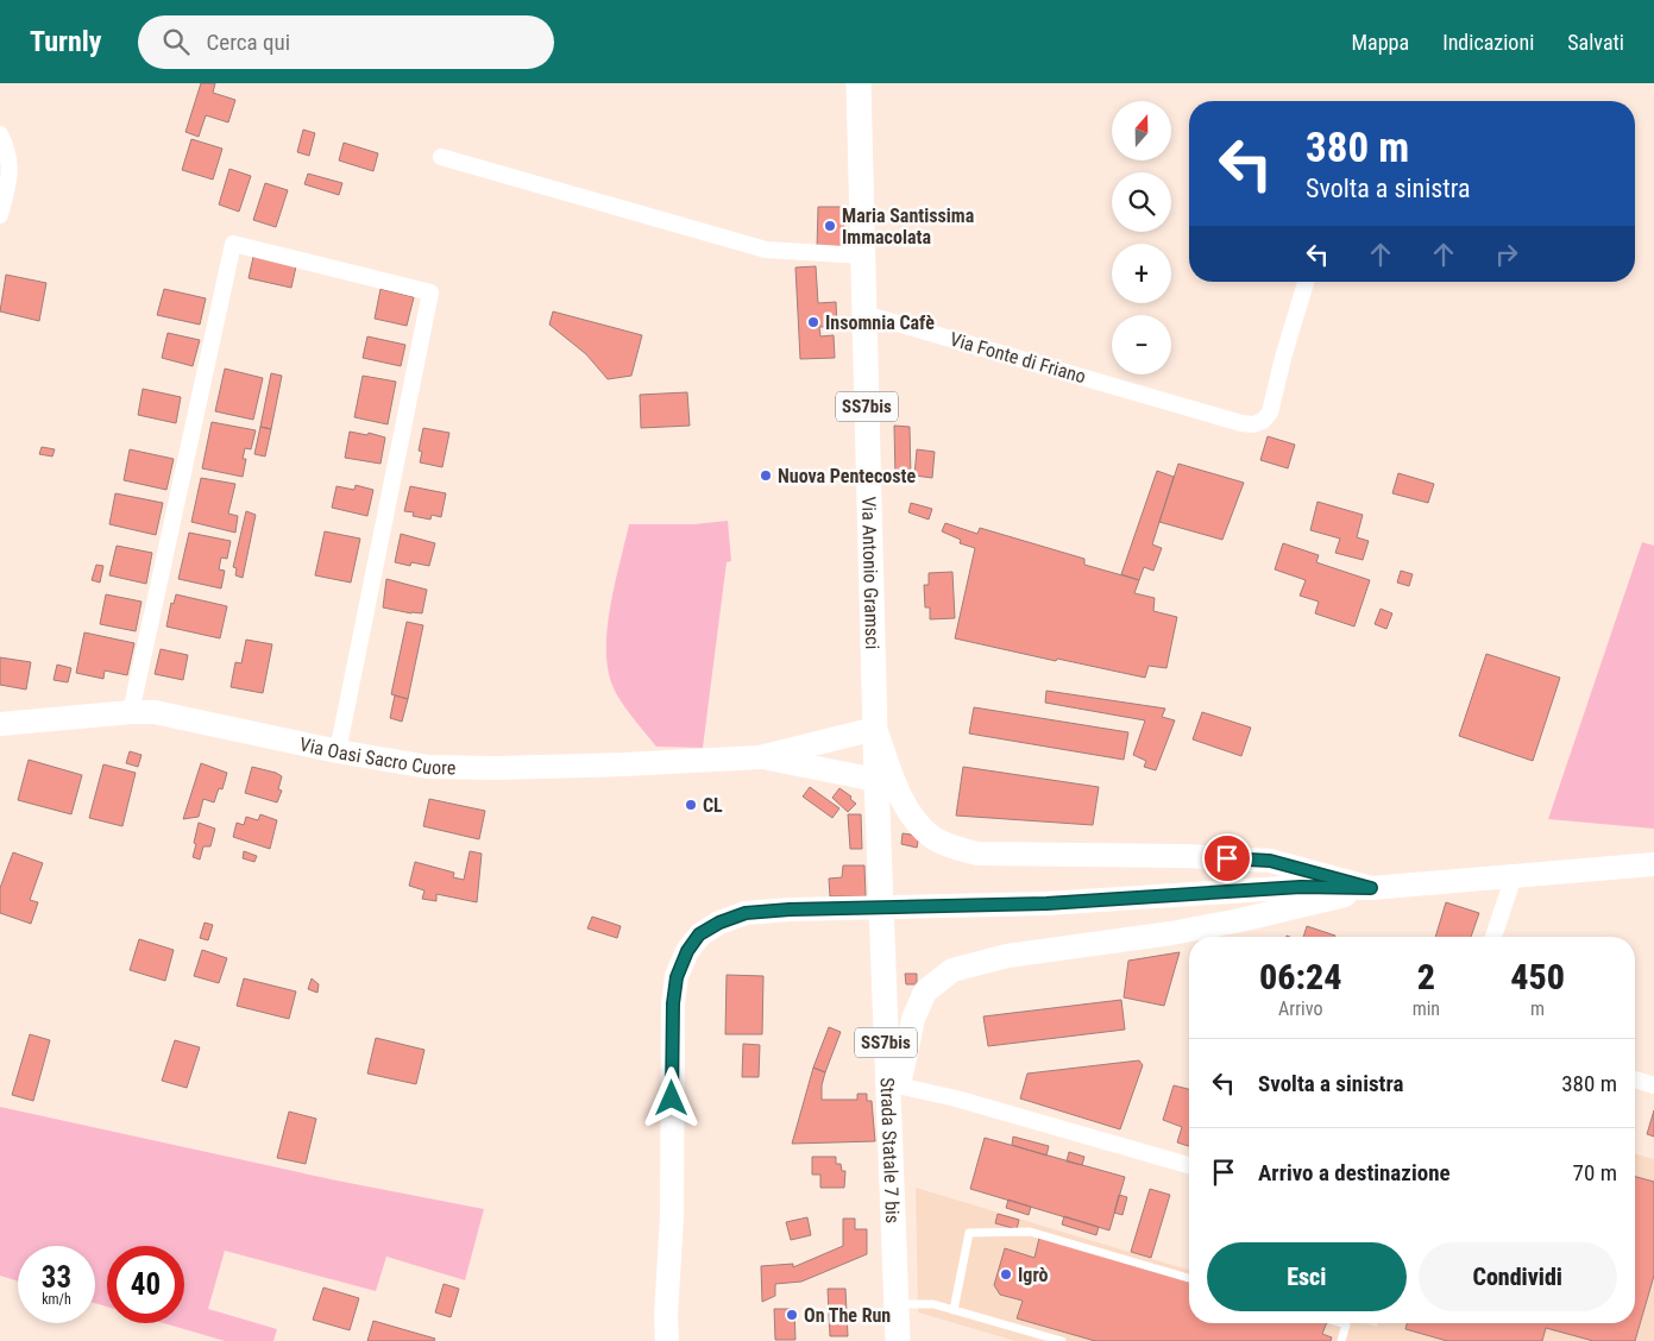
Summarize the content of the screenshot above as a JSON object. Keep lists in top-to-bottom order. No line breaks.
{"streets":{"main road":["SS7bis","Via Antonio Gramsci","Strada Statale 7 bis"],"street":["Via Fonte di Friano","Via Oasi Sacro Cuore"]},"crossings":[["Via Fonte di Friano","Via Antonio Gramsci"],["Via Antonio Gramsci","Via Oasi Sacro Cuore"],["Via Antonio Gramsci","Strada Statale 7 bis"],["Via Oasi Sacro Cuore","Strada Statale 7 bis"]],"places":["Maria Santissima Immacolata","Insomnia Cafè","Nuova Pentecoste","CL","Igrò","On The Run"],"north":"top","page":{"header":"Turnly","search":"Cerca qui","nav":["Mappa","Indicazioni","Salvati"],"map_buttons":["+","−"],"turn":["380 m","Svolta a sinistra"],"eta":["06:24","Arrivo","2","min","450","m"],"list":[{"name":"Svolta a sinistra","value":"380 m"},{"name":"Arrivo a destinazione","value":"70 m"}],"buttons":["Esci","Condividi"],"speed":"33 km/h","limit":"40"}}
